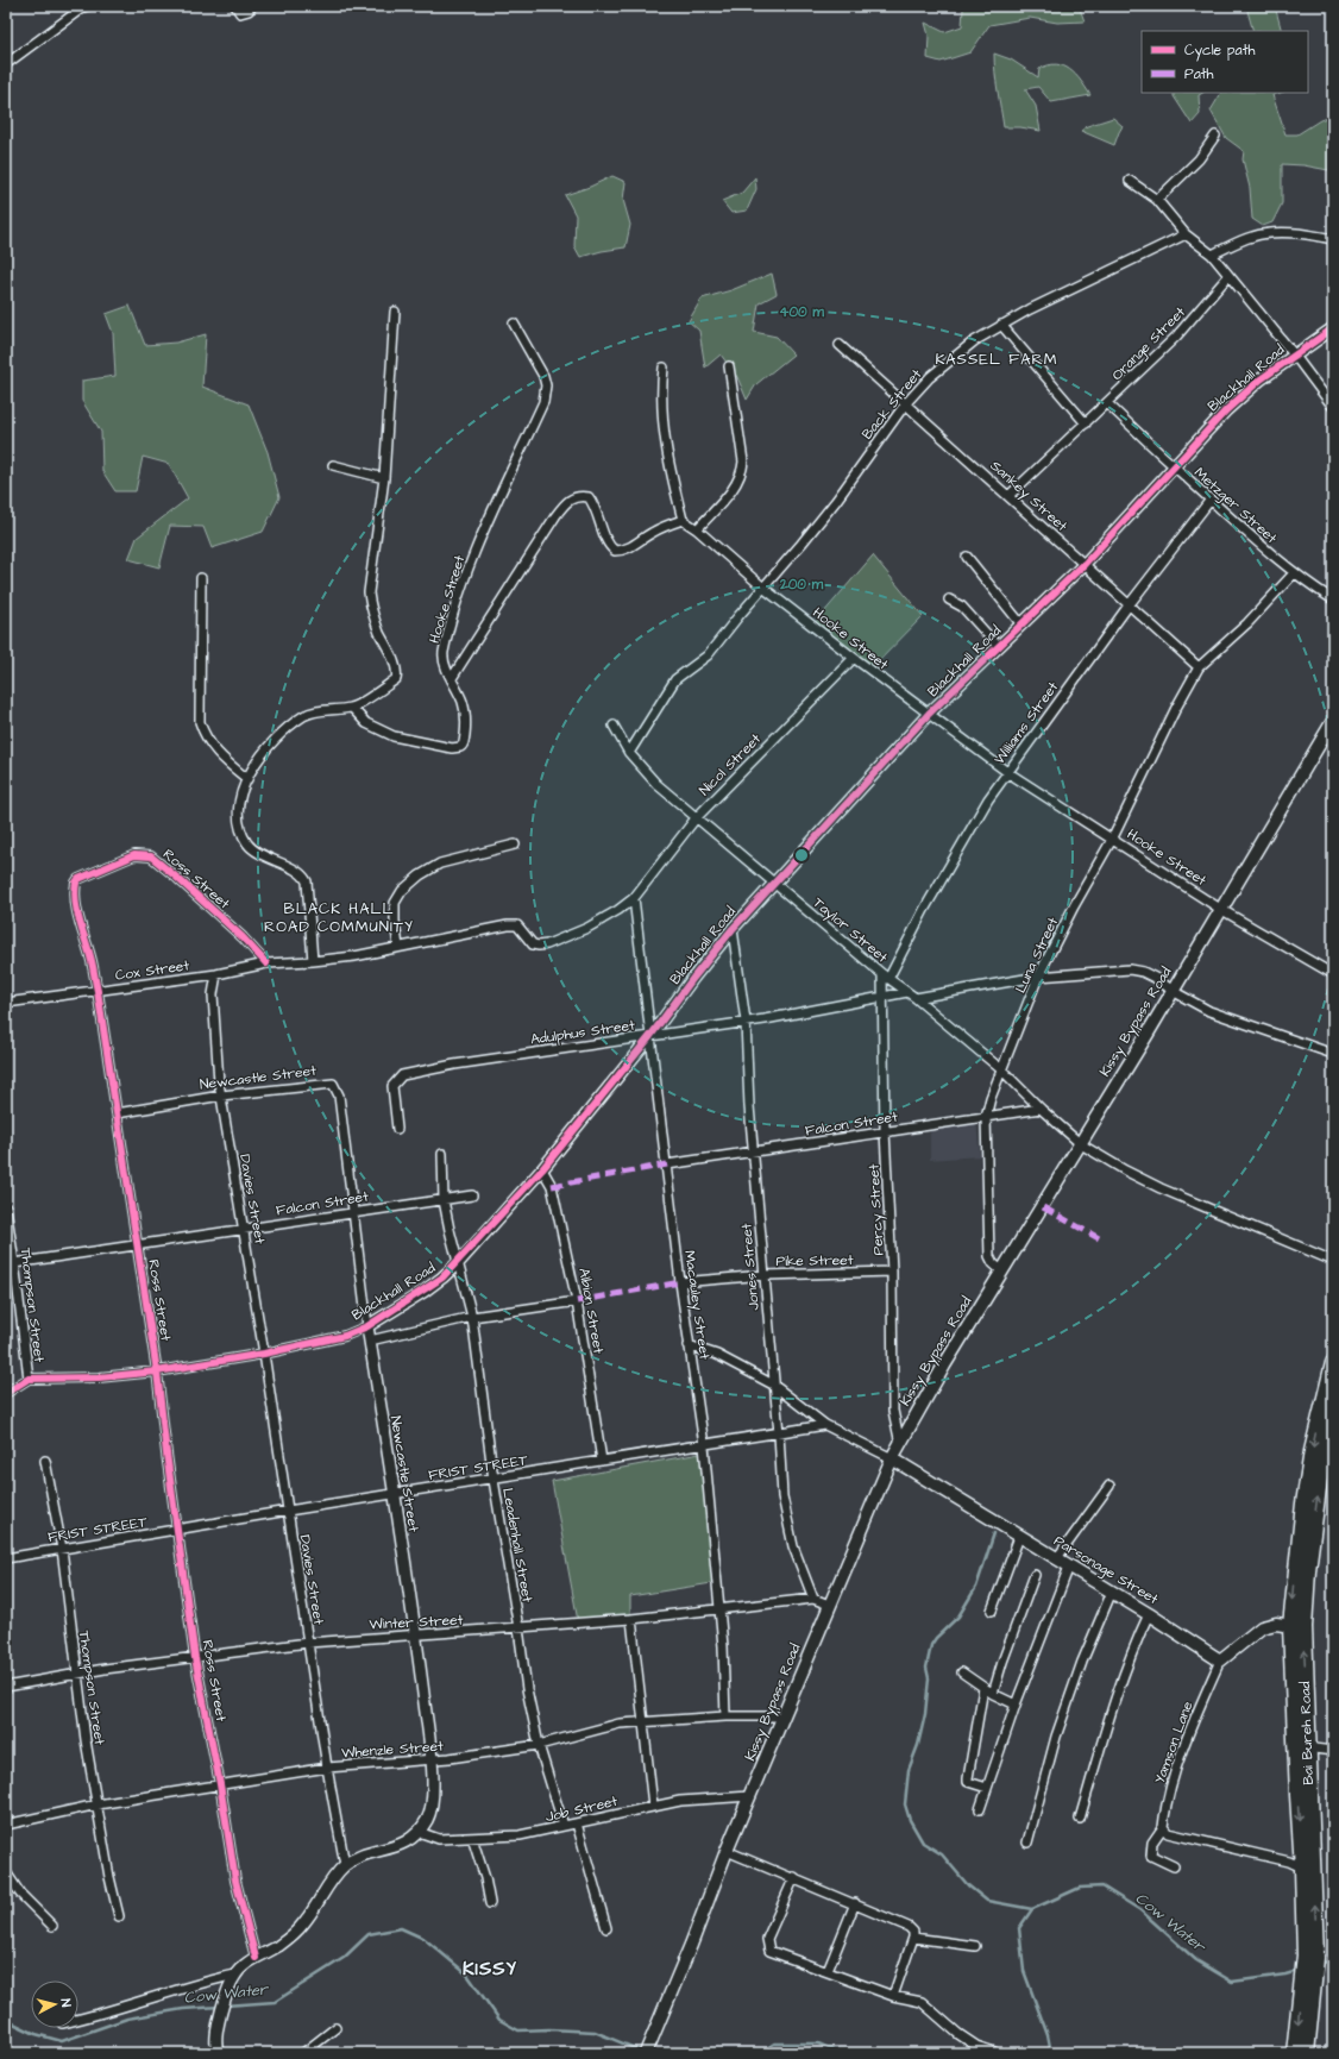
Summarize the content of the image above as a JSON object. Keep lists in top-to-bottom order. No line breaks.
{"streets":{"highway":["Bai Bureh Road"],"main road":["Kissy Bypass Road","Parsonage Street"],"street":["Orange Street","Blackhall Road","Back Street","Sankey Street","Metzger Street","Hooke Street","Williams Street","Nicol Street","Ross Street","Taylor Street","Luna Street","Cox Street","Adulphus Street","Newcastle Street","Falcon Street","Davies Street","Percy Street","Pike Street","Jones Street","Thompson Street","Macauley Street","Albion Street","FRIST STREET","Leadenhall Street","Winter Street","Yamson Lane","Whenzle Street","Job Street"]},"crossings":[["Orange Street","Sankey Street"],["Orange Street","Metzger Street"],["Blackhall Road","Sankey Street"],["Blackhall Road","Metzger Street"],["Blackhall Road","Hooke Street"],["Blackhall Road","Ross Street"],["Blackhall Road","Taylor Street"],["Blackhall Road","Adulphus Street"],["Blackhall Road","Newcastle Street"],["Blackhall Road","Davies Street"],["Blackhall Road","Jones Street"],["Blackhall Road","Thompson Street"],["Blackhall Road","Macauley Street"],["Blackhall Road","Albion Street"],["Blackhall Road","Leadenhall Street"],["Back Street","Sankey Street"],["Back Street","Hooke Street"],["Back Street","Taylor Street"],["Sankey Street","Williams Street"],["Sankey Street","Luna Street"],["Metzger Street","Williams Street"],["Metzger Street","Luna Street"],["Hooke Street","Williams Street"],["Hooke Street","Nicol Street"],["Hooke Street","Luna Street"],["Hooke Street","Kissy Bypass Road"],["Williams Street","Taylor Street"],["Williams Street","Percy Street"],["Nicol Street","Taylor Street"],["Nicol Street","Macauley Street"],["Ross Street","Cox Street"],["Ross Street","Newcastle Street"],["Ross Street","Falcon Street"],["Ross Street","FRIST STREET"],["Ross Street","Winter Street"],["Ross Street","Whenzle Street"],["Taylor Street","Luna Street"],["Taylor Street","Kissy Bypass Road"],["Taylor Street","Adulphus Street"],["Taylor Street","Falcon Street"],["Taylor Street","Percy Street"],["Luna Street","Kissy Bypass Road"],["Luna Street","Falcon Street"],["Cox Street","Davies Street"],["Kissy Bypass Road","Percy Street"],["Kissy Bypass Road","Parsonage Street"],["Kissy Bypass Road","Winter Street"],["Kissy Bypass Road","Whenzle Street"],["Kissy Bypass Road","Job Street"],["Adulphus Street","Percy Street"],["Adulphus Street","Jones Street"],["Adulphus Street","Macauley Street"],["Newcastle Street","Falcon Street"],["Newcastle Street","Davies Street"],["Newcastle Street","FRIST STREET"],["Newcastle Street","Winter Street"],["Newcastle Street","Whenzle Street"],["Newcastle Street","Job Street"],["Falcon Street","Davies Street"],["Falcon Street","Percy Street"],["Falcon Street","Jones Street"],["Falcon Street","Thompson Street"],["Falcon Street","Macauley Street"],["Falcon Street","Leadenhall Street"],["Davies Street","FRIST STREET"],["Davies Street","Winter Street"],["Davies Street","Whenzle Street"],["Percy Street","Pike Street"],["Pike Street","Jones Street"],["Pike Street","Macauley Street"],["Jones Street","FRIST STREET"],["Jones Street","Winter Street"],["Thompson Street","FRIST STREET"],["Thompson Street","Winter Street"],["Thompson Street","Whenzle Street"],["Macauley Street","FRIST STREET"],["Macauley Street","Winter Street"],["Macauley Street","Whenzle Street"],["Albion Street","FRIST STREET"],["FRIST STREET","Leadenhall Street"],["Leadenhall Street","Winter Street"],["Leadenhall Street","Whenzle Street"],["Leadenhall Street","Job Street"],["Parsonage Street","Yamson Lane"]],"districts":["KASSEL FARM","BLACK HALL ROAD COMMUNITY","KISSY"],"water":["Cow Water"],"legend":["Cycle path","Path"],"north":"right","rings":["400 m","200 m"]}
